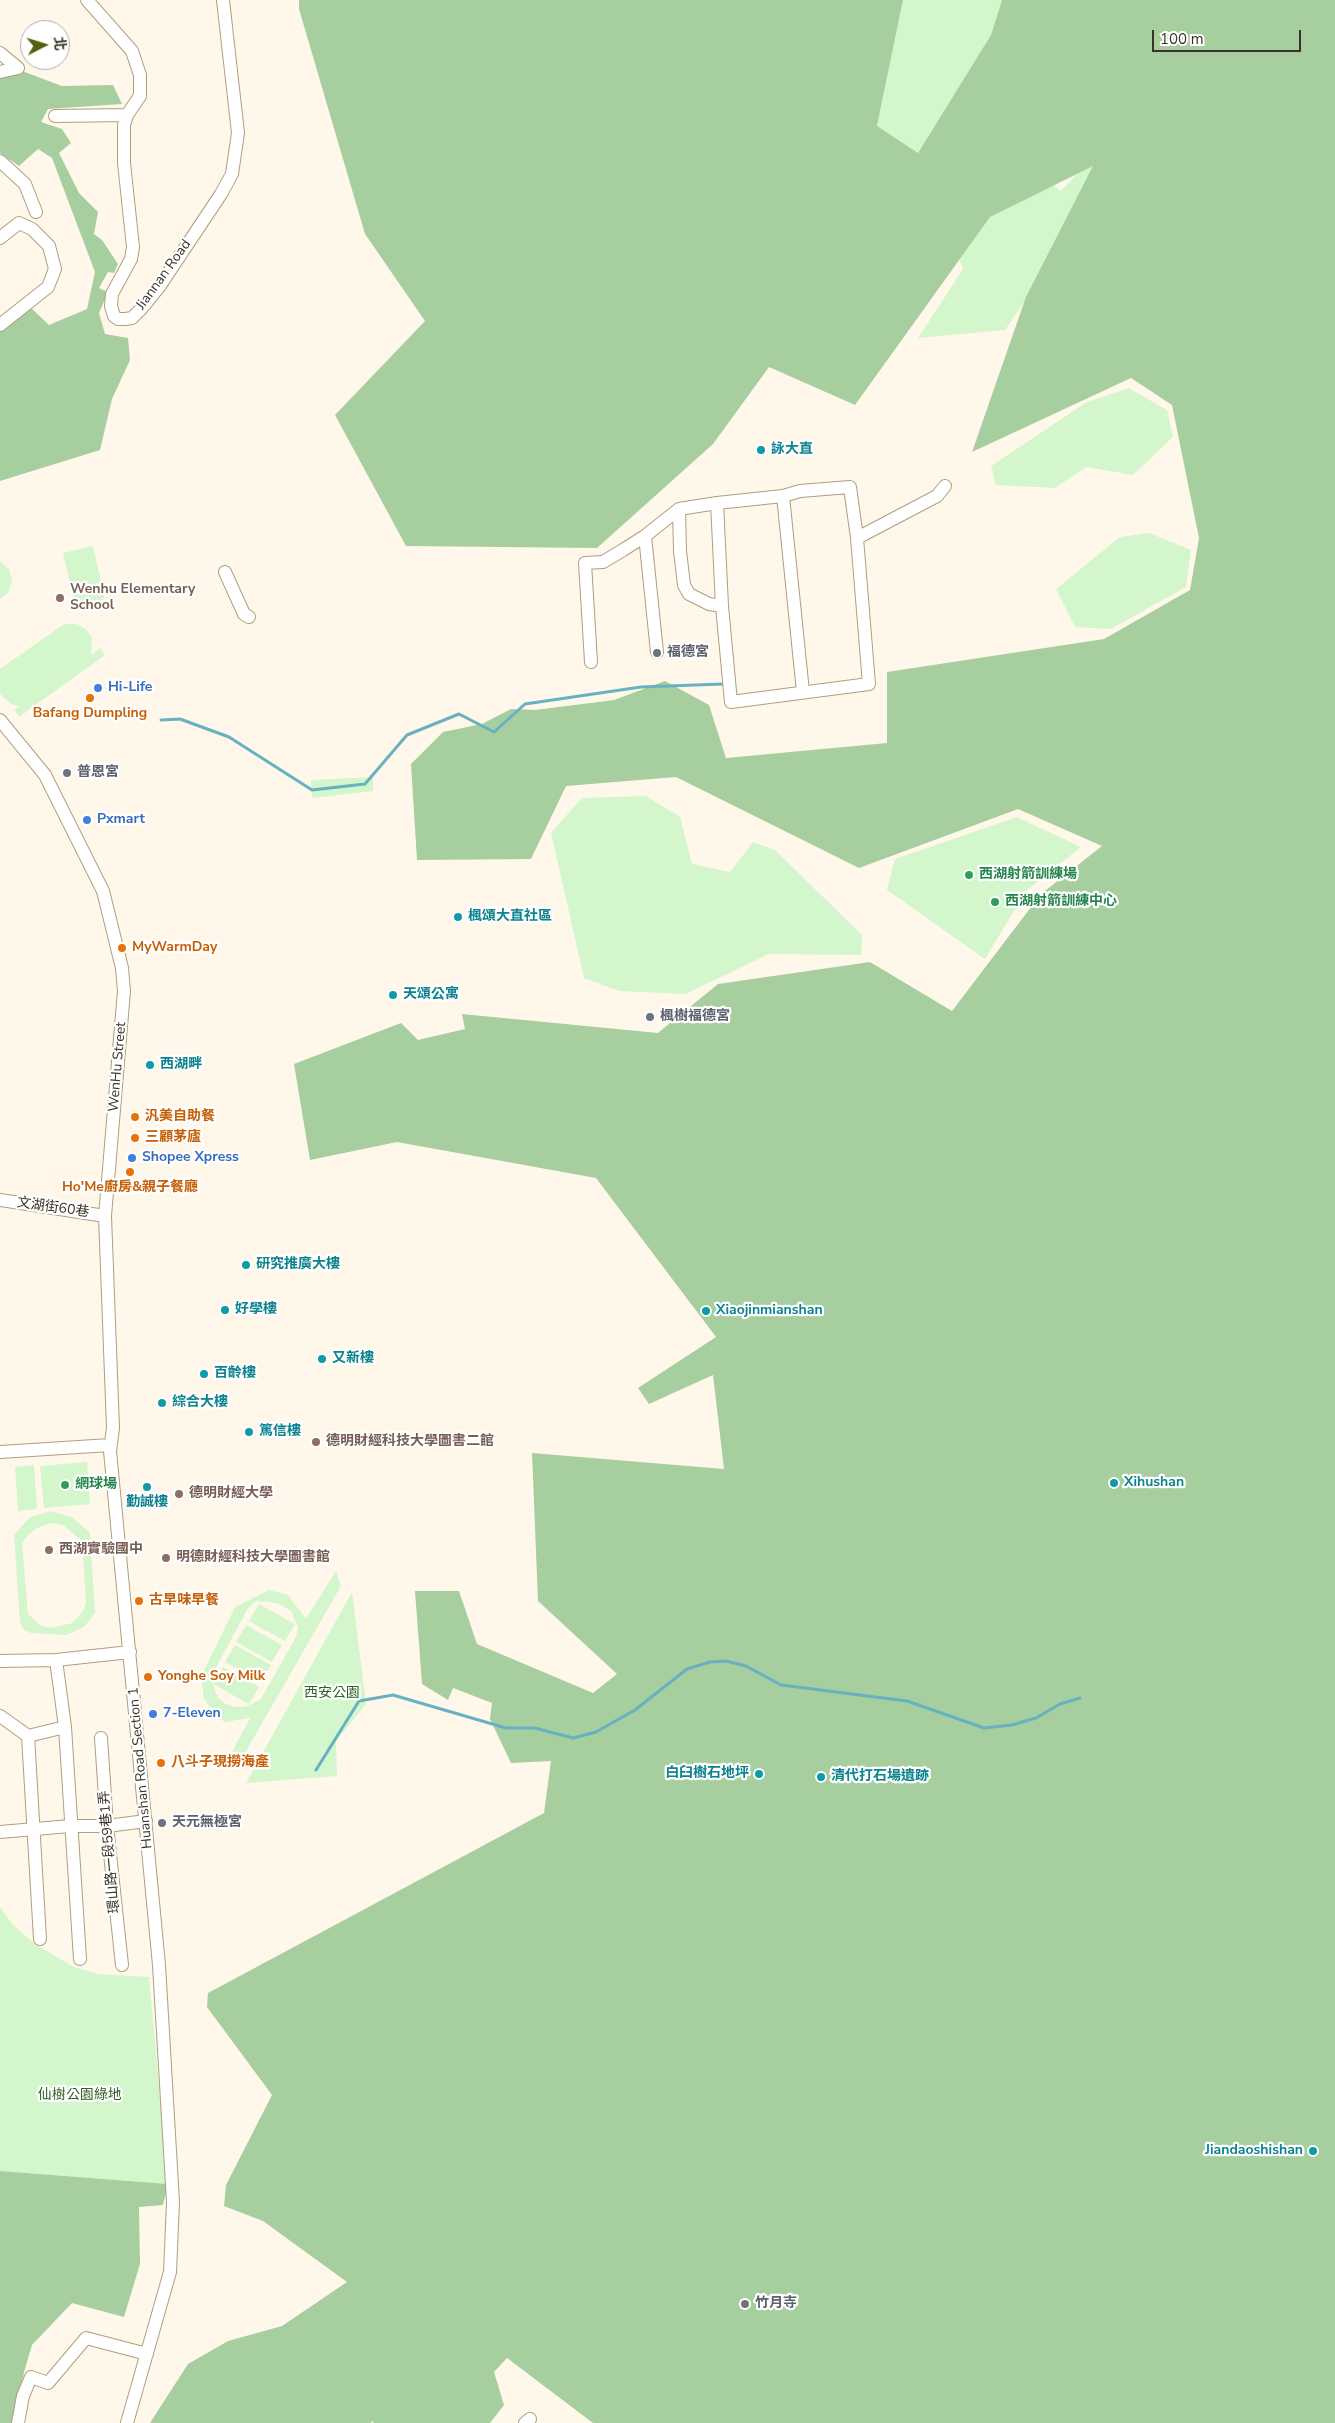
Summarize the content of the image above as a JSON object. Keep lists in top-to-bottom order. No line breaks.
{"streets":{"street":["Jiannan Road","WenHu Street","文湖街60巷","Huanshan Road Section 1","環山路一段59巷1弄"]},"crossings":[["WenHu Street","文湖街60巷"],["WenHu Street","Huanshan Road Section 1"]],"parks":["西安公園","仙樹公園綠地"],"places":["詠大直","Wenhu Elementary School","福德宮","Hi-Life","Bafang Dumpling","普恩宮","Pxmart","西湖射箭訓練場","西湖射箭訓練中心","楓頌大直社區","MyWarmDay","天頌公寓","楓樹福德宮","西湖畔","汎美自助餐","三顧茅廬","Shopee Xpress","Ho'Me廚房&親子餐廳","研究推廣大樓","好學樓","Xiaojinmianshan","又新樓","百齡樓","綜合大樓","篤信樓","德明財經科技大學圖書二館","Xihushan","網球場","勤誠樓","德明財經大學","西湖實驗國中","明德財經科技大學圖書館","古早味早餐","Yonghe Soy Milk","7-Eleven","八斗子現撈海產","白臼樹石地坪","清代打石場遺跡","天元無極宮","Jiandaoshishan","竹月寺"],"scale_bar":"100 m","north":"right"}
